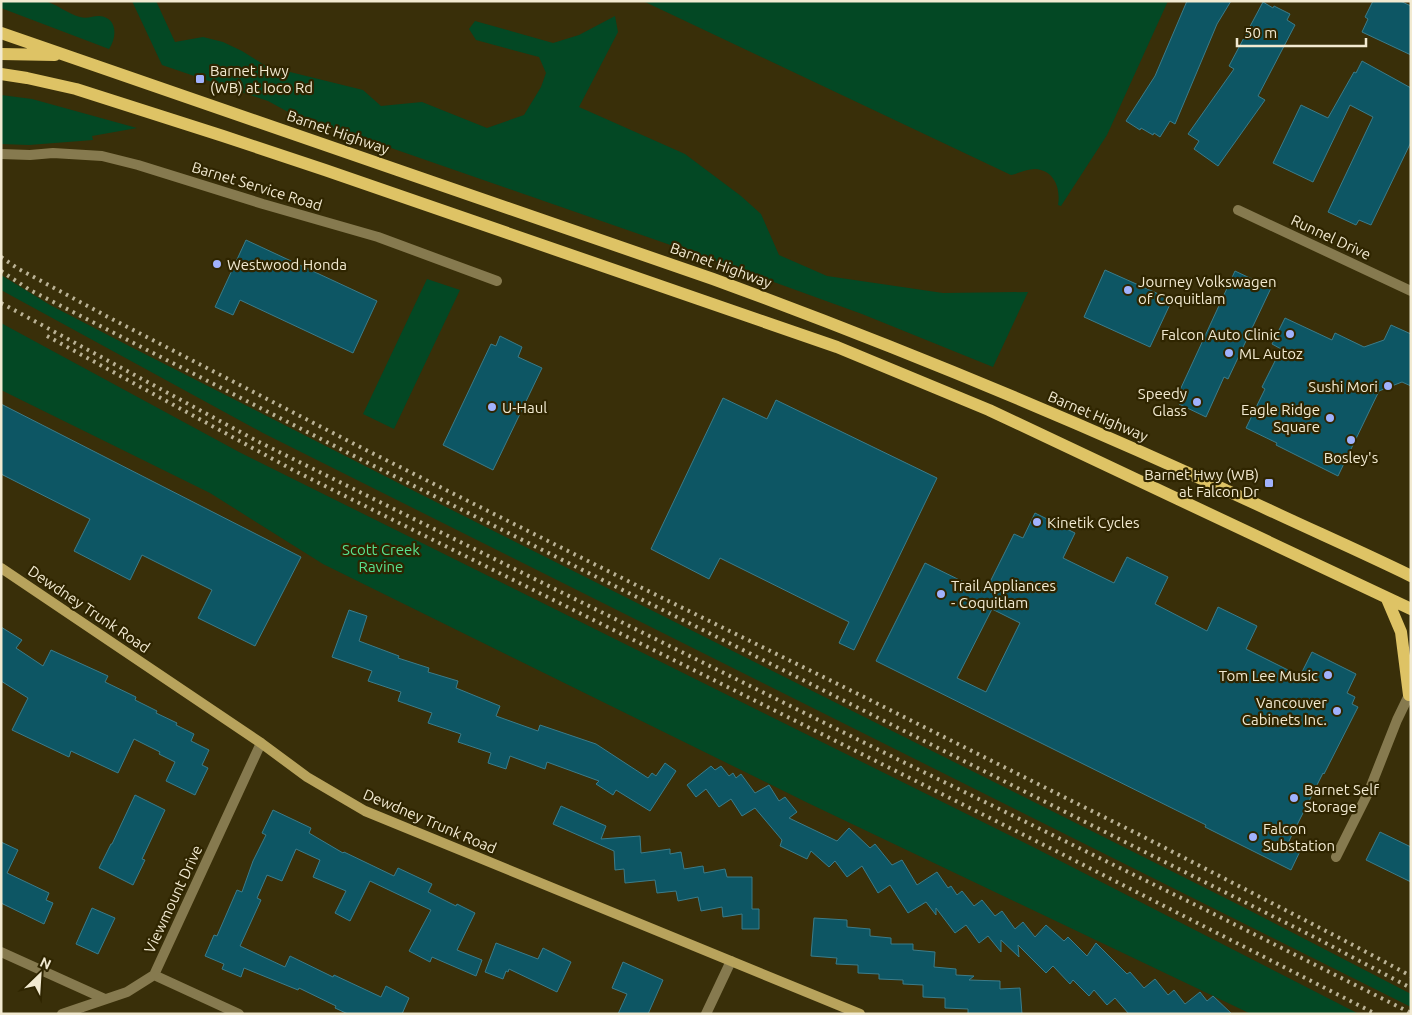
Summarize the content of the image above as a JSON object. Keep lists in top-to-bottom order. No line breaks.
{"streets":{"main road":["Barnet Highway","Dewdney Trunk Road"],"street":["Barnet Service Road","Runnel Drive","Viewmount Drive"]},"crossings":[["Dewdney Trunk Road","Viewmount Drive"]],"parks":["Scott Creek Ravine"],"places":{"transit":["Barnet Hwy (WB) at Ioco Rd","Barnet Hwy (WB) at Falcon Dr"],"other":["Westwood Honda","Journey Volkswagen of Coquitlam","Falcon Auto Clinic","ML Autoz","Sushi Mori","Speedy Glass","U-Haul","Eagle Ridge Square","Bosley's","Kinetik Cycles","Trail Appliances - Coquitlam","Tom Lee Music","Vancouver Cabinets Inc.","Barnet Self Storage","Falcon Substation"]},"scale_bar":"50 m","north":"top right"}
